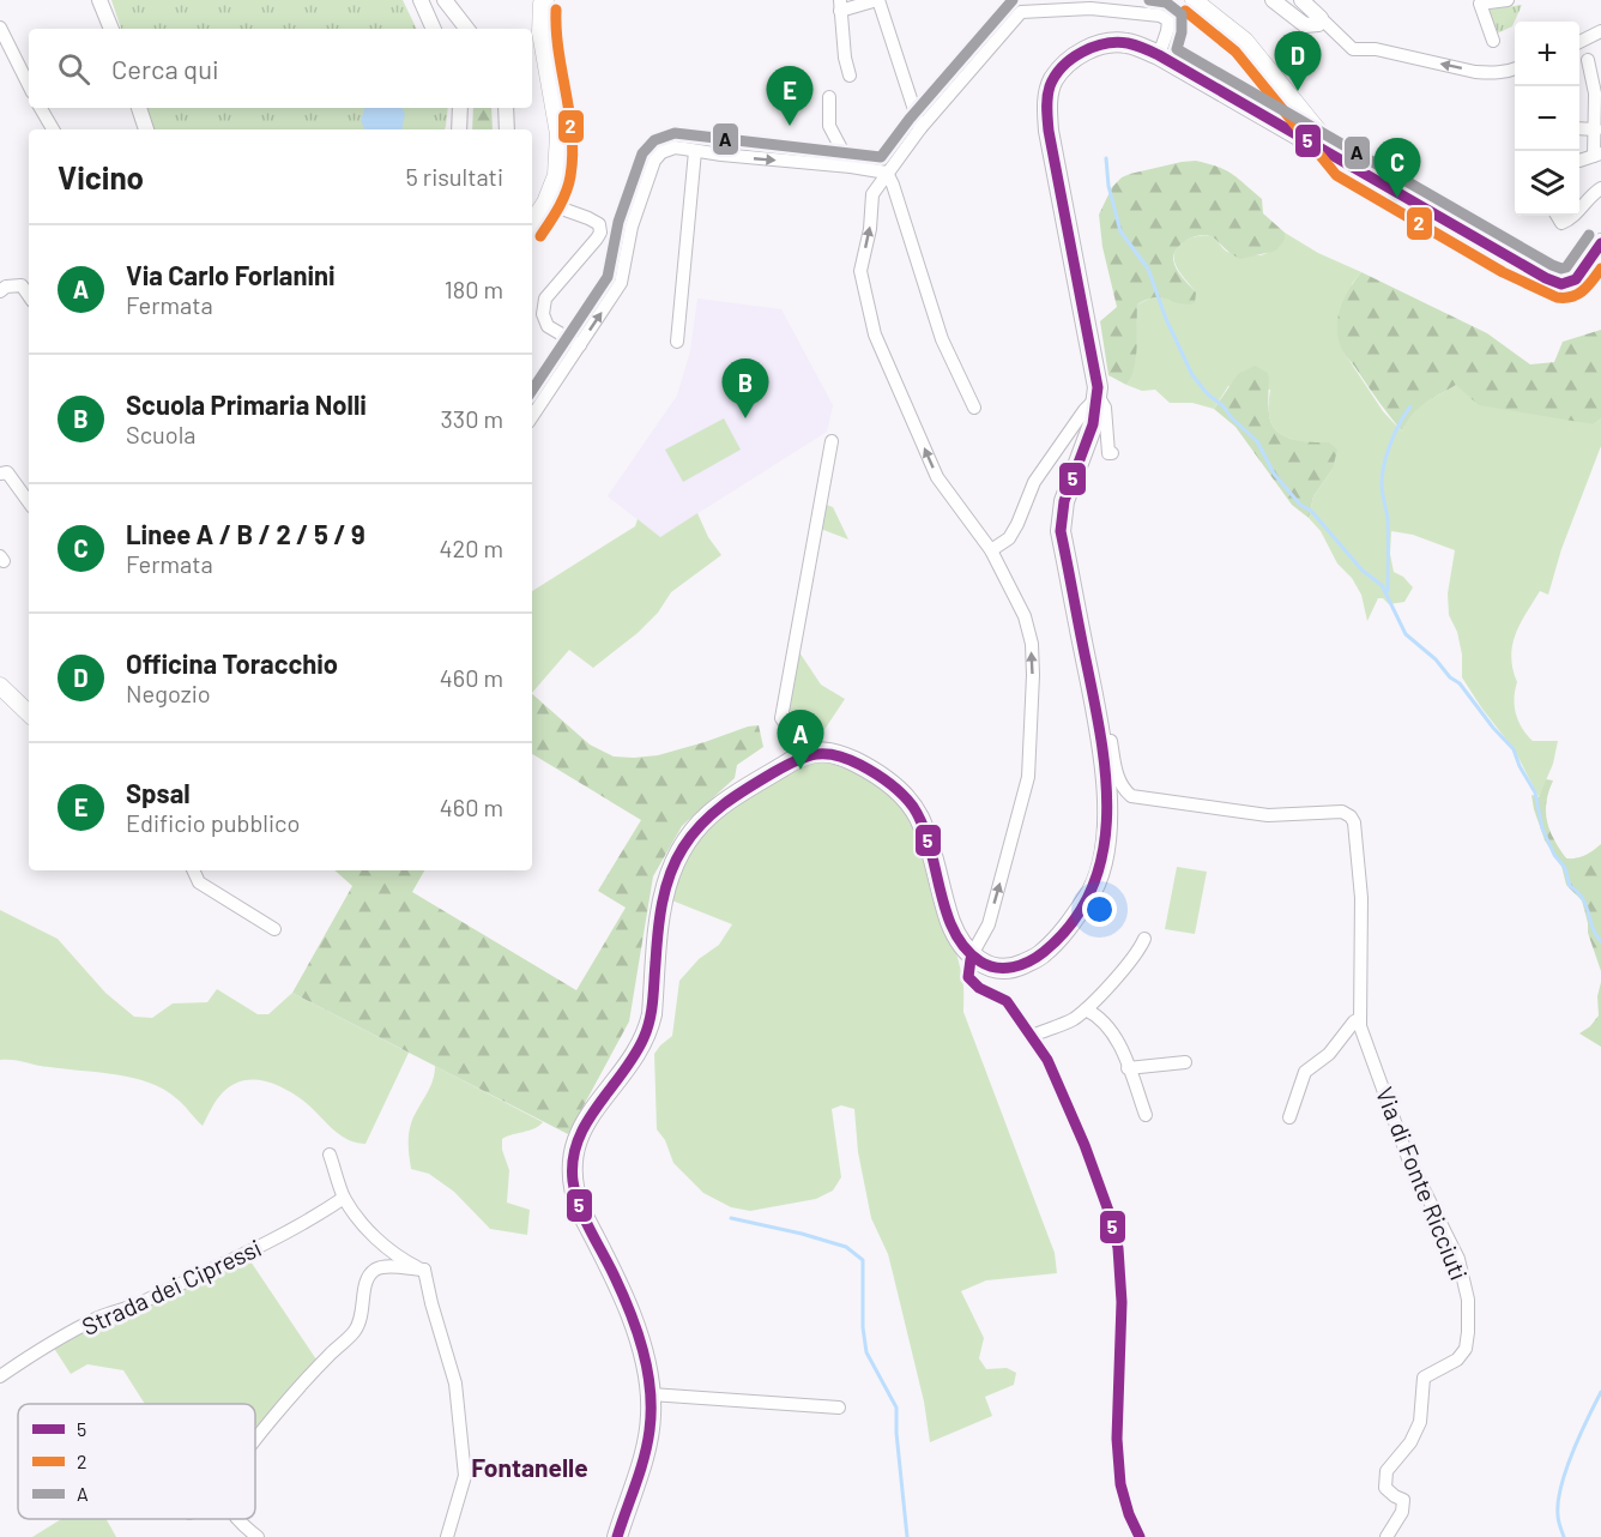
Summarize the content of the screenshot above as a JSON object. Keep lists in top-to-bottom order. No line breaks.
{"streets":{"street":["Via di Fonte Ricciuti","Strada dei Cipressi"]},"districts":["Fontanelle"],"lines":["transit line A","transit line 2","transit line 5"],"legend":["5","2","A"],"page":{"map_buttons":["+","−"],"search":"Cerca qui","pins":["D","E","C","B","A"],"heading":["Vicino","5 risultati"],"list":[{"mark":"A","name":"Via Carlo Forlanini","note":"Fermata","value":"180 m"},{"mark":"B","name":"Scuola Primaria Nolli","note":"Scuola","value":"330 m"},{"mark":"C","name":"Linee A / B / 2 / 5 / 9","note":"Fermata","value":"420 m"},{"mark":"D","name":"Officina Toracchio","note":"Negozio","value":"460 m"},{"mark":"E","name":"Spsal","note":"Edificio pubblico","value":"460 m"}]}}
